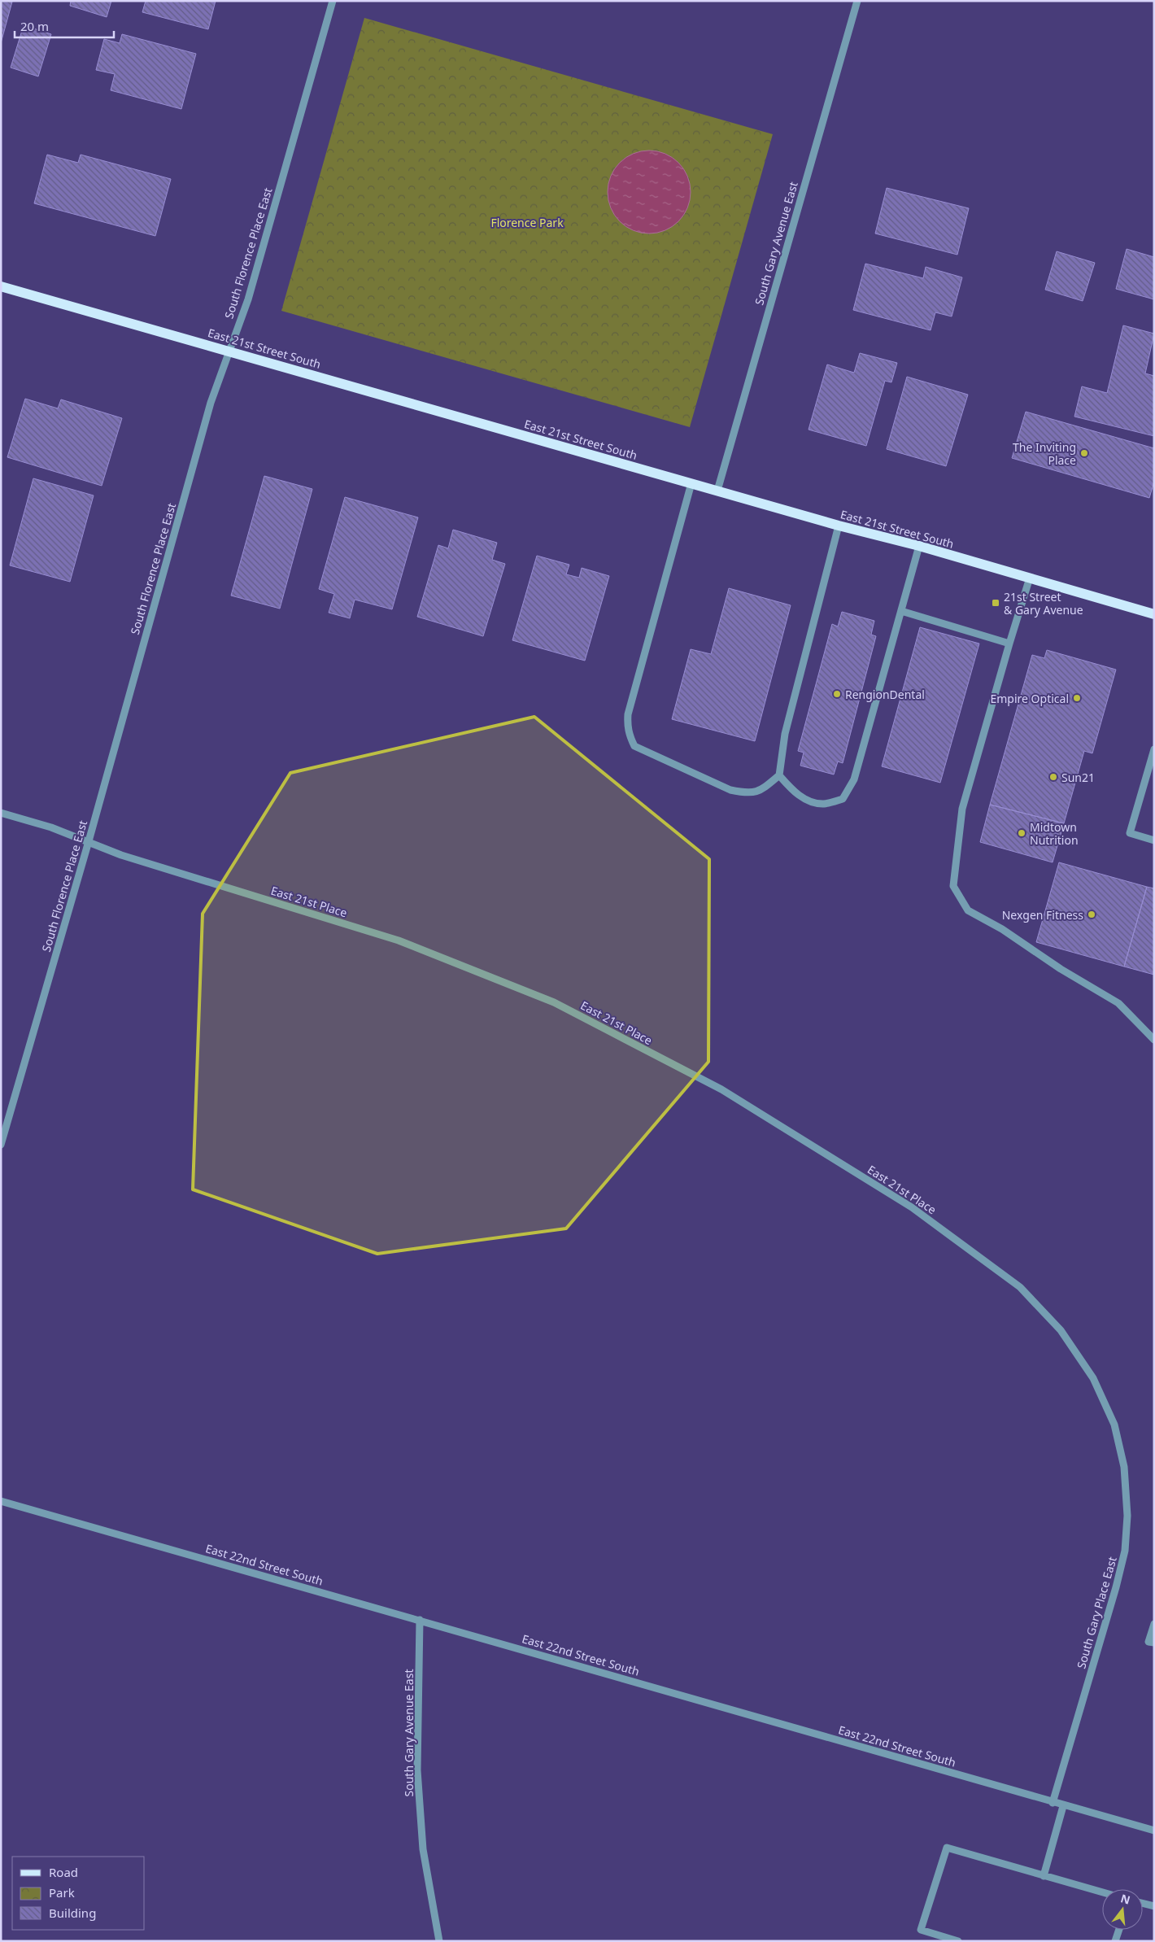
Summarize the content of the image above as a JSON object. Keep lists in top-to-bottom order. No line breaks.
{"streets":{"main road":["East 21st Street South"],"street":["South Gary Avenue East","South Florence Place East","East 21st Place","East 22nd Street South","South Gary Place East"]},"crossings":[["South Gary Avenue East","East 21st Street South"],["South Gary Avenue East","East 22nd Street South"],["South Florence Place East","East 21st Street South"],["South Florence Place East","East 21st Place"],["East 21st Place","South Gary Place East"],["East 22nd Street South","South Gary Place East"]],"parks":["Florence Park"],"places":{"other":["The Inviting Place","RengionDental","Empire Optical","Sun21","Midtown Nutrition","Nexgen Fitness"],"transit":["21st Street & Gary Avenue"]},"legend":["Road","Park","Building"],"scale_bar":"20 m","north":"top"}
